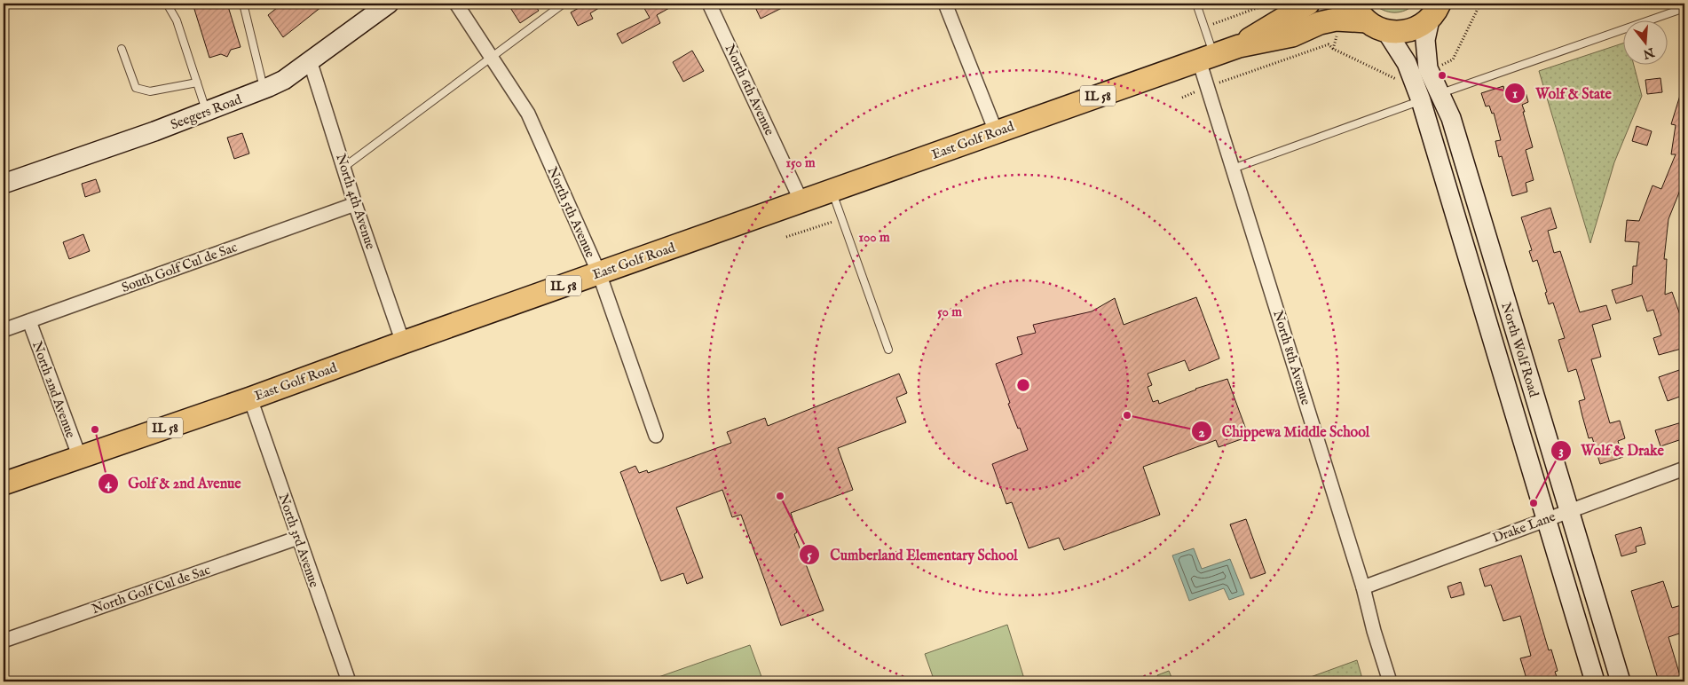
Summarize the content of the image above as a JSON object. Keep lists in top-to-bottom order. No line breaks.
{"streets":{"main road":["IL 58","Seegers Road","East Golf Road","North Wolf Road"],"street":["North 6th Avenue","North 4th Avenue","North 5th Avenue","South Golf Cul de Sac","North 8th Avenue","North 2nd Avenue","Drake Lane","North 3rd Avenue","North Golf Cul de Sac"]},"crossings":[["North 6th Avenue","East Golf Road"],["IL 58","East Golf Road"],["IL 58","North Wolf Road"],["Seegers Road","North 4th Avenue"],["East Golf Road","North 4th Avenue"],["East Golf Road","North 5th Avenue"],["East Golf Road","North 8th Avenue"],["East Golf Road","North 2nd Avenue"],["East Golf Road","North 3rd Avenue"],["North 4th Avenue","South Golf Cul de Sac"],["South Golf Cul de Sac","North 2nd Avenue"],["North Wolf Road","Drake Lane"],["North 8th Avenue","Drake Lane"],["North 3rd Avenue","North Golf Cul de Sac"]],"places":["Wolf & State","Chippewa Middle School","Golf & 2nd Avenue","Cumberland Elementary School","Wolf & Drake"],"north":"bottom","rings":["150 m","100 m","50 m"]}
